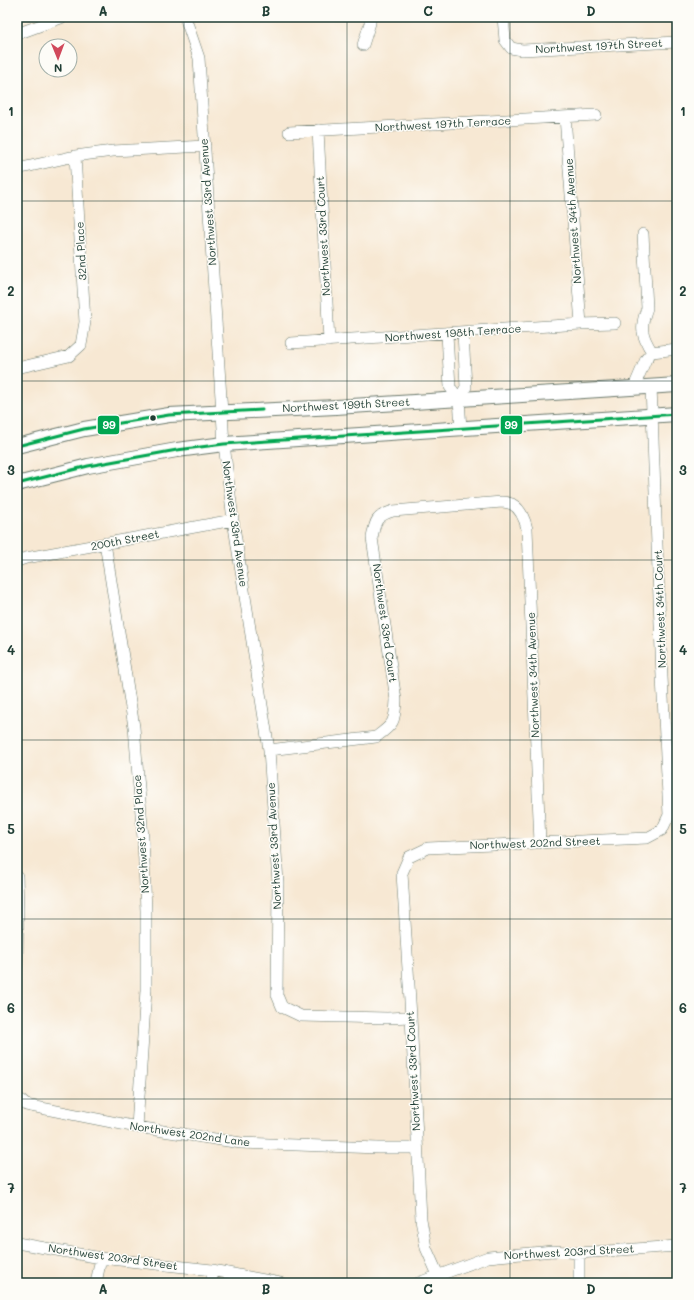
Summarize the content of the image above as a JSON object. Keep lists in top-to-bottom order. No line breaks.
{"streets":{"main road":["Northwest 199th Street"],"street":["Northwest 197th Street","Northwest 197th Terrace","Northwest 33rd Avenue","Northwest 34th Avenue","Northwest 33rd Court","32nd Place","Northwest 198th Terrace","200th Street","Northwest 34th Court","Northwest 32nd Place","Northwest 202nd Street","Northwest 202nd Lane","Northwest 203rd Street"]},"crossings":[["Northwest 197th Terrace","Northwest 34th Avenue"],["Northwest 197th Terrace","Northwest 33rd Court"],["Northwest 33rd Avenue","Northwest 33rd Court"],["Northwest 33rd Avenue","Northwest 199th Street"],["Northwest 33rd Avenue","200th Street"],["Northwest 34th Avenue","Northwest 33rd Court"],["Northwest 34th Avenue","Northwest 198th Terrace"],["Northwest 34th Avenue","Northwest 202nd Street"],["Northwest 33rd Court","Northwest 198th Terrace"],["Northwest 33rd Court","Northwest 202nd Street"],["Northwest 33rd Court","Northwest 202nd Lane"],["Northwest 33rd Court","Northwest 203rd Street"],["Northwest 199th Street","Northwest 34th Court"],["200th Street","Northwest 32nd Place"],["Northwest 34th Court","Northwest 202nd Street"],["Northwest 32nd Place","Northwest 202nd Lane"]],"lines":["transit line 99"],"north":"bottom","grid":{"columns":["A","B","C","D"],"rows":["1","2","3","4","5","6","7"]}}
